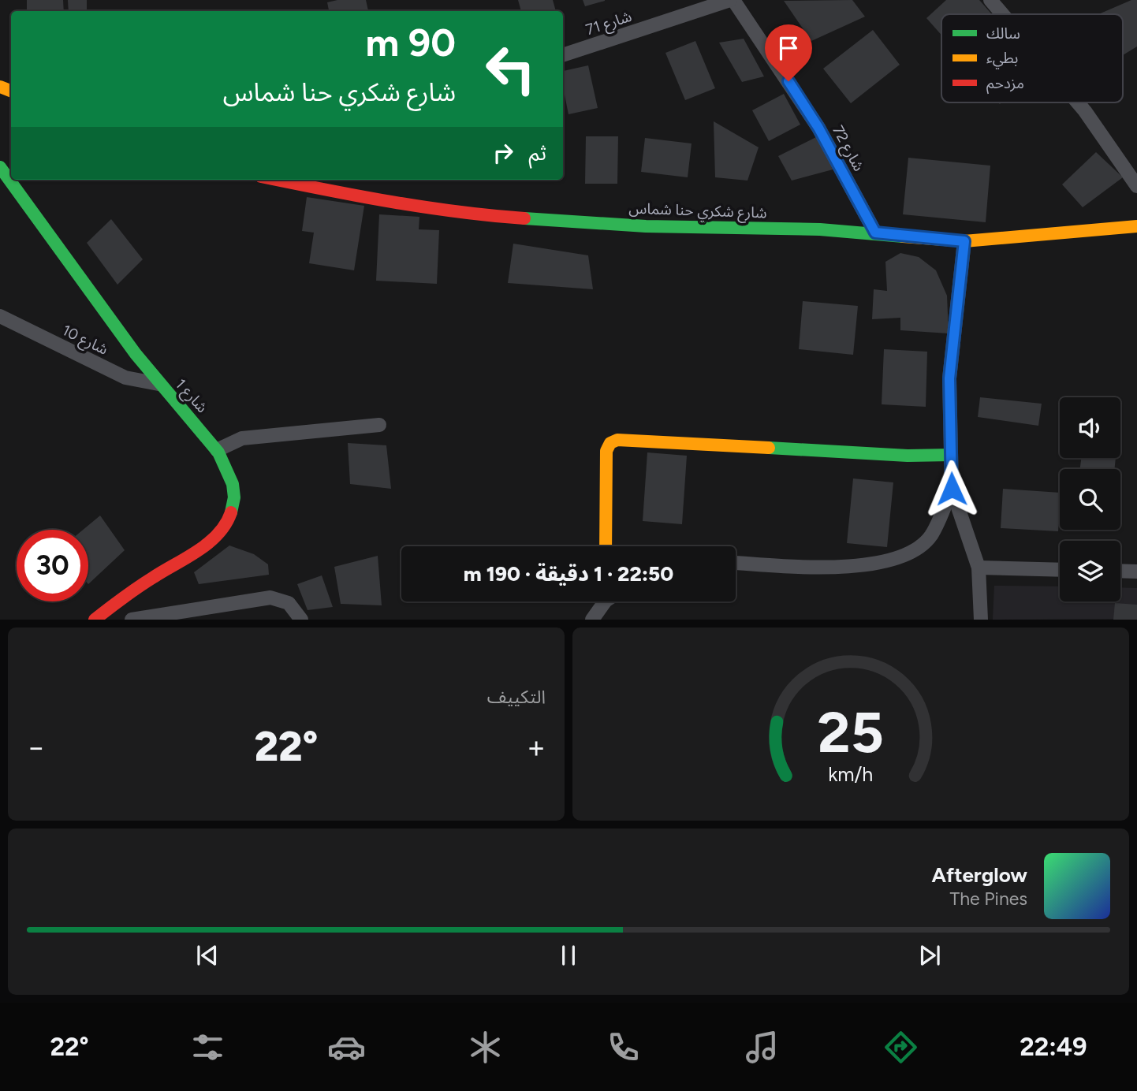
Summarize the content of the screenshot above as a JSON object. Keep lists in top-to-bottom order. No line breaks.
{"streets":{"street":["شارع 71","شارع 72","شارع شكري حنا شماس","شارع 10","شارع 1"]},"crossings":[["شارع 71","شارع 72"],["شارع 72","شارع شكري حنا شماس"],["شارع 10","شارع 1"]],"legend":["سالك","بطيء","مزدحم"],"page":{"turn":["90 m","شارع شكري حنا شماس"],"then":"ثم","limit":"30","trip":"22:50 · 1 دقيقة · 190 m","tile":"التكييف","heat":["−","22°","+"],"song":["Afterglow","The Pines"],"tabs":["22:49","22°"],"gauge":["25","km/h"]}}
